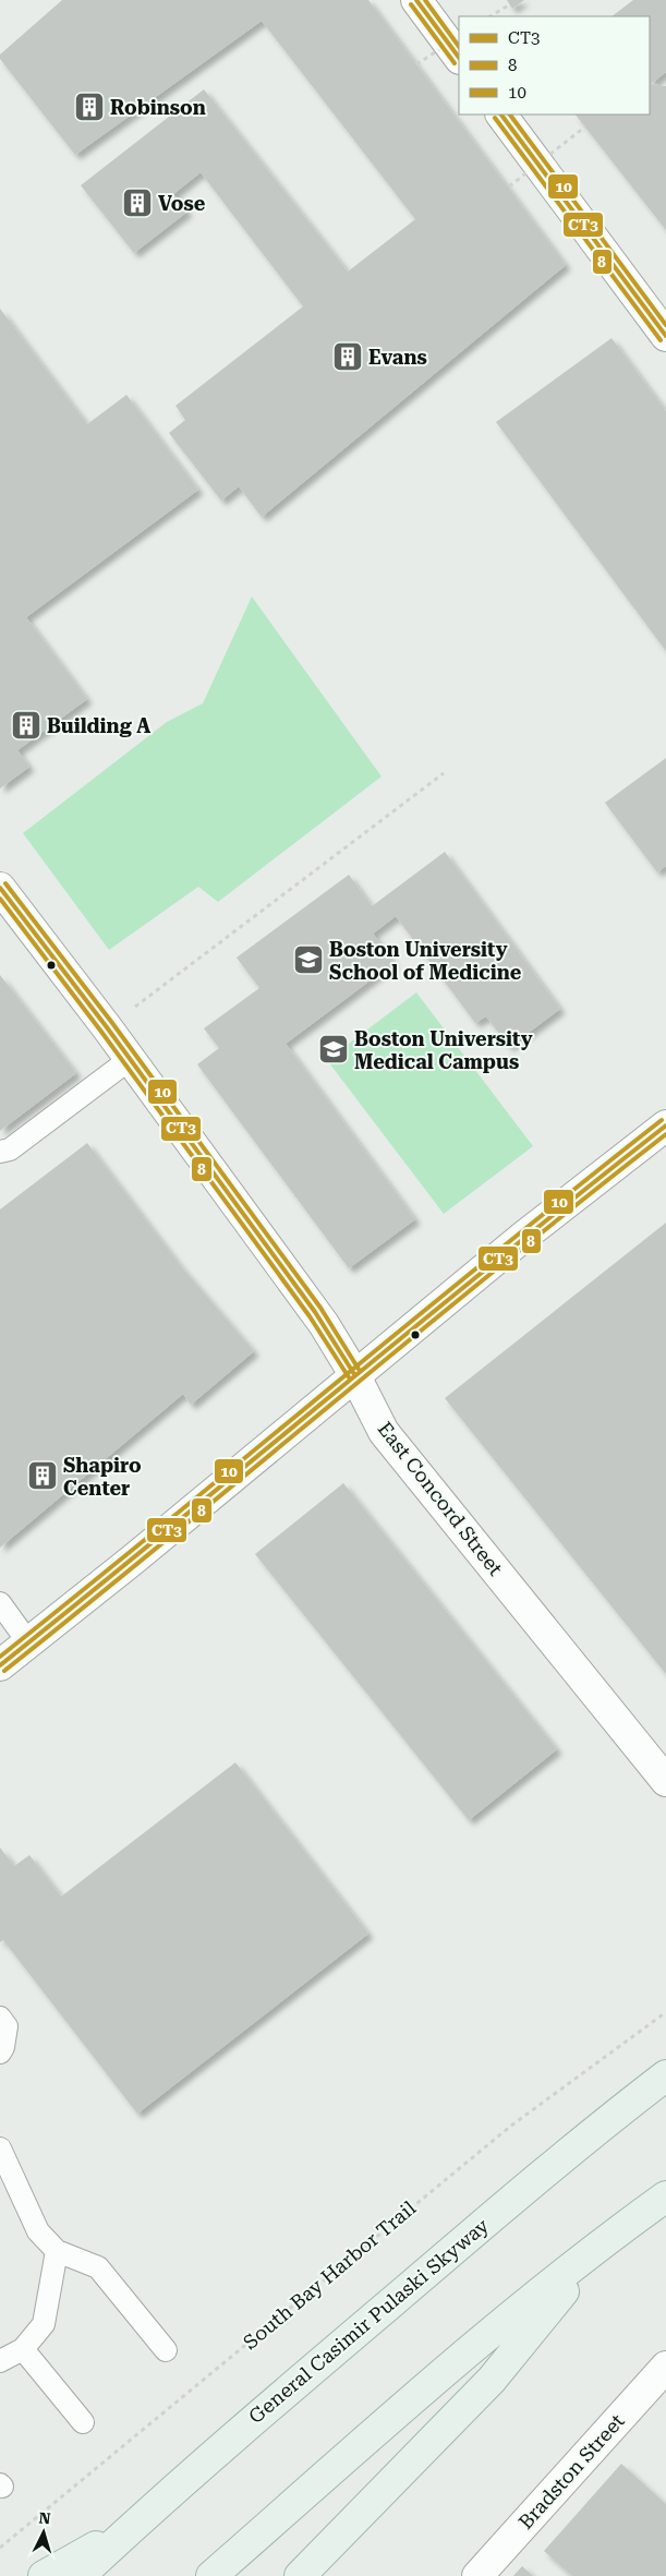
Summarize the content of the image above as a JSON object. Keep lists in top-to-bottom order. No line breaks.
{"streets":{"main road":["General Casimir Pulaski Skyway"],"street":["East Concord Street","Bradston Street"],"path":["South Bay Harbor Trail"]},"places":{"building":["Robinson","Vose","Evans","Building A","Shapiro Center"],"school or university":["Boston University School of Medicine","Boston University Medical Campus"]},"lines":["transit line CT3","transit line 10","transit line 8"],"legend":["CT3","8","10"],"north":"top"}
